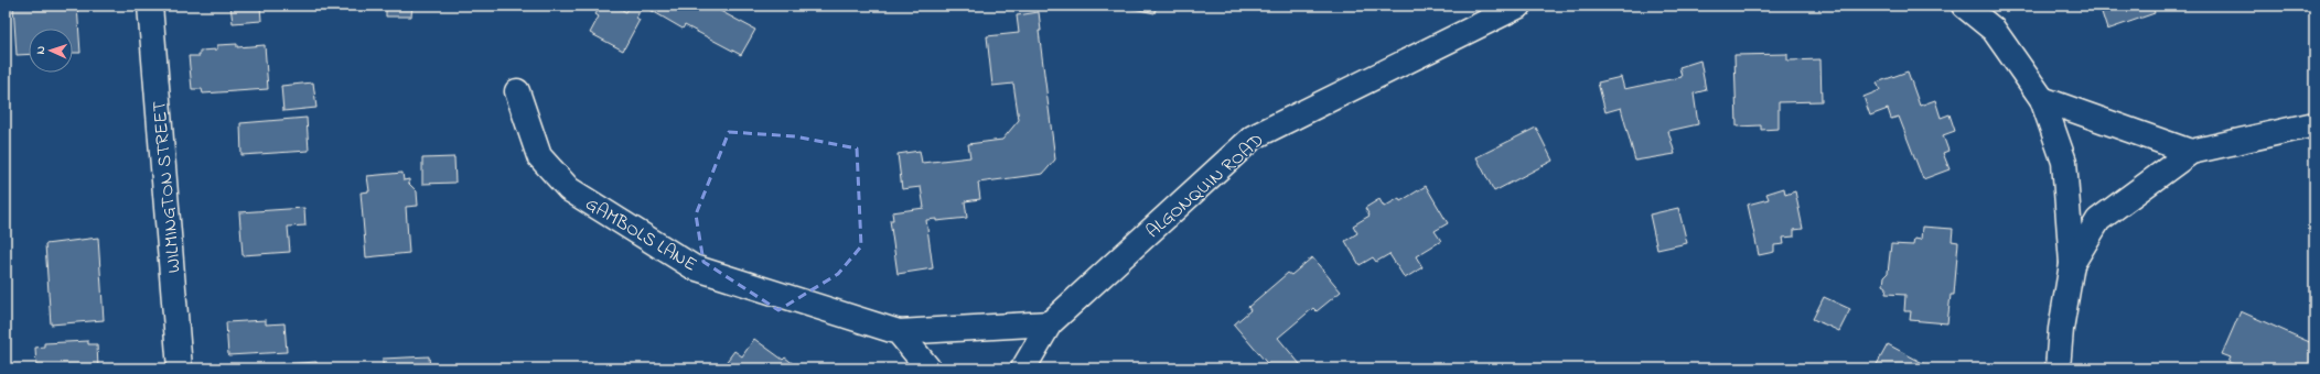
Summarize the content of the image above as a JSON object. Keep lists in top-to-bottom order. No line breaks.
{"streets":{"street":["ALGONQUIN ROAD","WILMINGTON STREET","GAMBOLS LANE"]},"crossings":[["ALGONQUIN ROAD","GAMBOLS LANE"]],"north":"left"}
